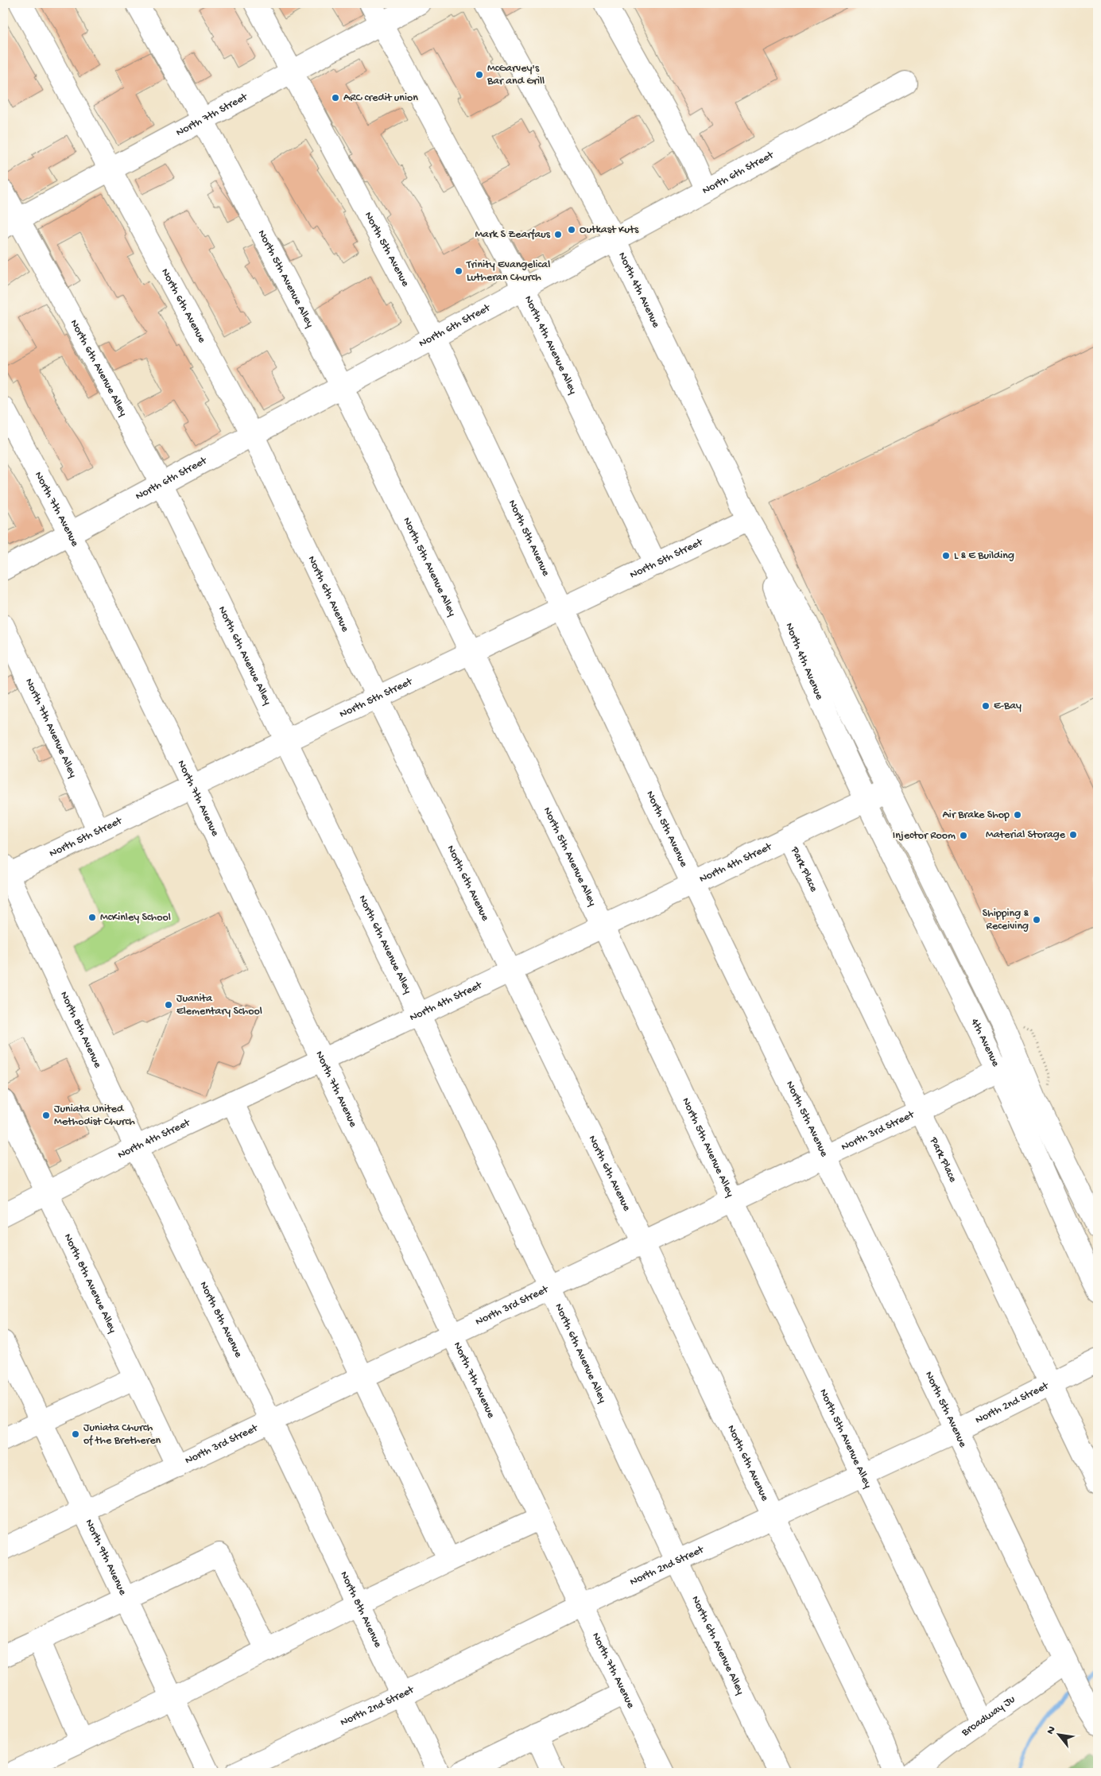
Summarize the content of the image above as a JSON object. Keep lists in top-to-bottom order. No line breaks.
{"streets":{"street":["North 7th Street","North 6th Street","North 5th Avenue","North 5th Avenue Alley","North 4th Avenue","North 6th Avenue","North 4th Avenue Alley","North 6th Avenue Alley","North 7th Avenue","North 5th Street","North 7th Avenue Alley","North 4th Street","Park Place","North 8th Avenue","4th Avenue","North 3rd Street","North 8th Avenue Alley","North 2nd Street","North 9th Avenue","Broadway Ju"]},"crossings":[["North 7th Street","North 5th Avenue"],["North 7th Street","North 5th Avenue Alley"],["North 7th Street","North 6th Avenue"],["North 7th Street","North 4th Avenue Alley"],["North 7th Street","North 6th Avenue Alley"],["North 6th Street","North 5th Avenue"],["North 6th Street","North 5th Avenue Alley"],["North 6th Street","North 4th Avenue"],["North 6th Street","North 6th Avenue"],["North 6th Street","North 4th Avenue Alley"],["North 6th Street","North 6th Avenue Alley"],["North 6th Street","North 7th Avenue"],["North 5th Avenue","North 5th Street"],["North 5th Avenue","North 4th Street"],["North 5th Avenue","North 3rd Street"],["North 5th Avenue","North 2nd Street"],["North 5th Avenue","Broadway Ju"],["North 5th Avenue Alley","North 5th Street"],["North 5th Avenue Alley","North 4th Street"],["North 5th Avenue Alley","North 3rd Street"],["North 5th Avenue Alley","North 2nd Street"],["North 5th Avenue Alley","Broadway Ju"],["North 4th Avenue","North 5th Street"],["North 4th Avenue","North 4th Street"],["North 4th Avenue","4th Avenue"],["North 6th Avenue","North 5th Street"],["North 6th Avenue","North 4th Street"],["North 6th Avenue","North 3rd Street"],["North 6th Avenue","North 2nd Street"],["North 4th Avenue Alley","North 5th Street"],["North 6th Avenue Alley","North 5th Street"],["North 6th Avenue Alley","North 4th Street"],["North 6th Avenue Alley","North 3rd Street"],["North 6th Avenue Alley","North 2nd Street"],["North 7th Avenue","North 5th Street"],["North 7th Avenue","North 4th Street"],["North 7th Avenue","North 3rd Street"],["North 7th Avenue","North 2nd Street"],["North 5th Street","North 7th Avenue Alley"],["North 5th Street","North 8th Avenue"],["North 4th Street","Park Place"],["North 4th Street","North 8th Avenue"],["North 4th Street","4th Avenue"],["North 4th Street","North 8th Avenue Alley"],["Park Place","North 3rd Street"],["Park Place","North 2nd Street"],["North 8th Avenue","North 3rd Street"],["North 8th Avenue","North 2nd Street"],["4th Avenue","North 3rd Street"],["North 3rd Street","North 8th Avenue Alley"],["North 3rd Street","North 9th Avenue"]],"places":["McGarvey's Bar and Grill","ARC credit union","Outkast Kuts","Mark S Zearfaus","Trinity Evangelical Lutheran Church","L & E Building","E-Bay","Air Brake Shop","Material Storage","Injector Room","McKinley School","Shipping & Receiving","Juanita Elementary School","Juniata United Methodist Church","Juniata Church of the Bretheren"],"north":"top left"}
